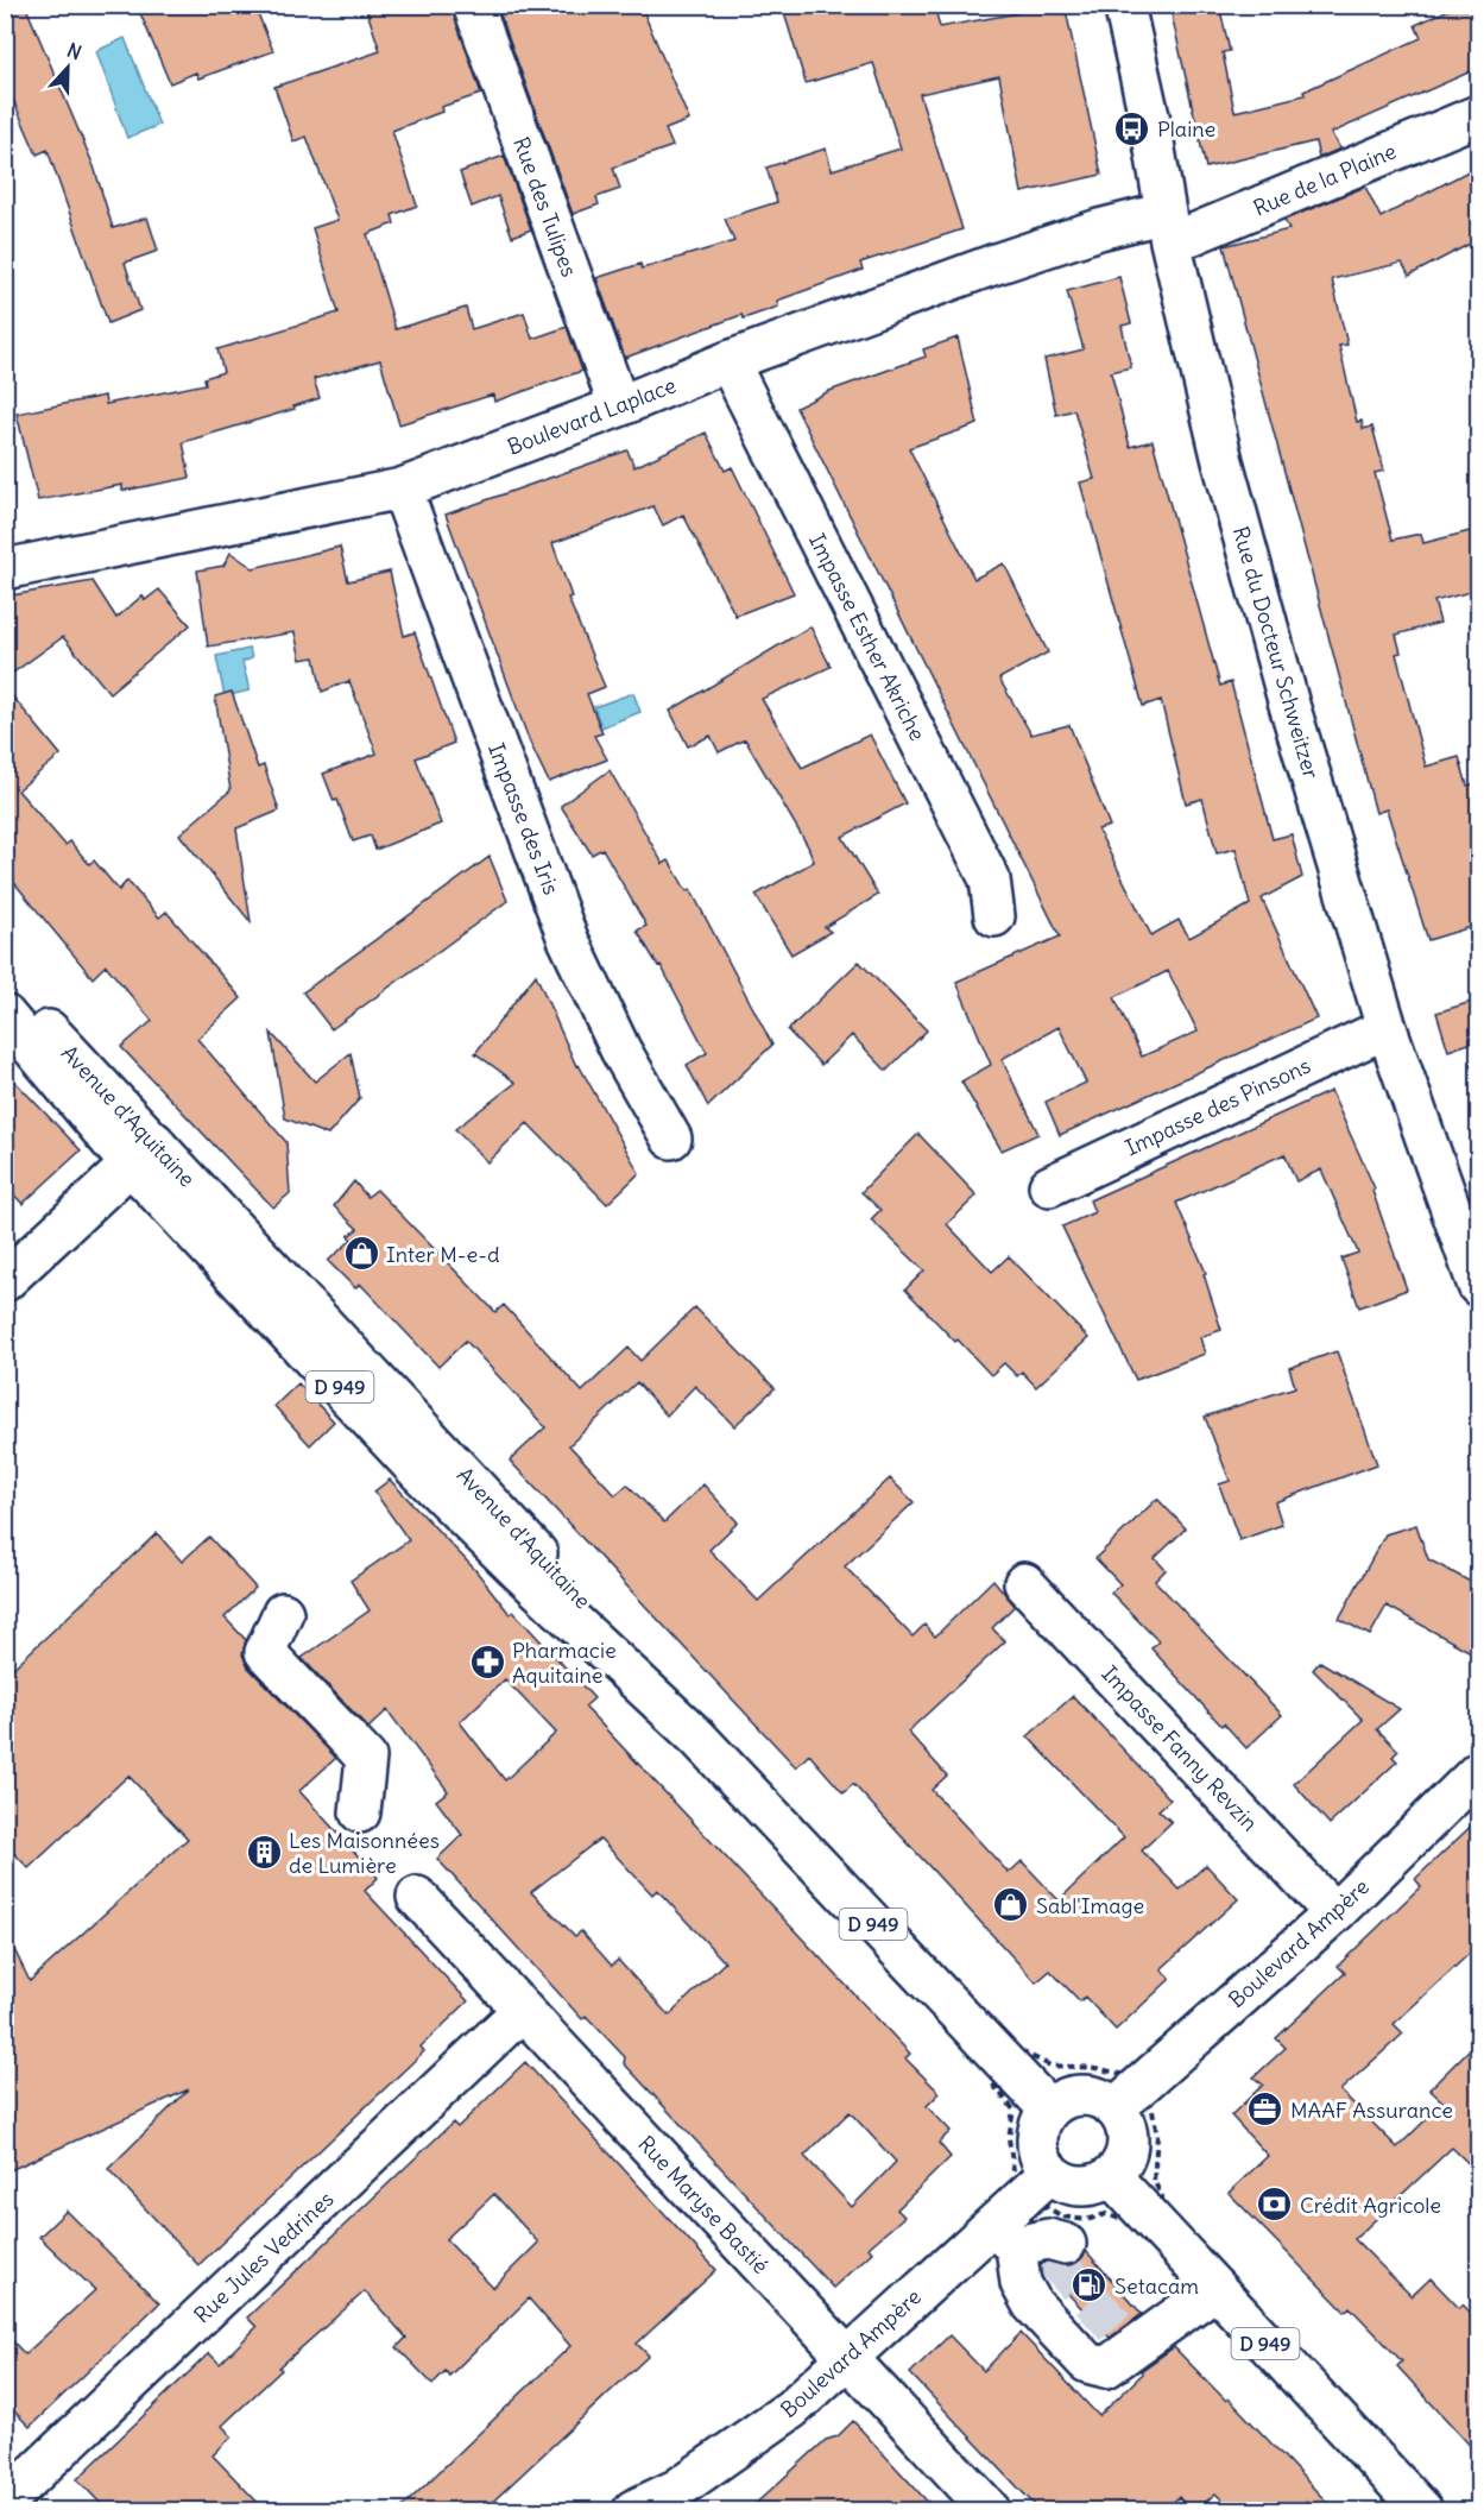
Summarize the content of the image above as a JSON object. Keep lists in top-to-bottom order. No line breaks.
{"streets":{"street":["Rue de la Plaine","Rue des Tulipes","Boulevard Laplace","Impasse Esther Akriche","Rue du Docteur Schweitzer","Impasse des Iris","Impasse des Pinsons","Avenue d'Aquitaine","D 949","Impasse Fanny Revzin","Boulevard Ampère","Rue Maryse Bastié","Rue Jules Vedrines"]},"crossings":[["Rue de la Plaine","Boulevard Laplace"],["Rue de la Plaine","Rue du Docteur Schweitzer"],["Rue des Tulipes","Boulevard Laplace"],["Boulevard Laplace","Impasse Esther Akriche"],["Boulevard Laplace","Rue du Docteur Schweitzer"],["Boulevard Laplace","Impasse des Iris"],["Rue du Docteur Schweitzer","Impasse des Pinsons"],["Avenue d'Aquitaine","D 949"],["Avenue d'Aquitaine","Boulevard Ampère"],["D 949","Boulevard Ampère"],["Impasse Fanny Revzin","Boulevard Ampère"],["Boulevard Ampère","Rue Maryse Bastié"],["Rue Maryse Bastié","Rue Jules Vedrines"]],"places":{"bus stop":["Plaine"],"shop":["Inter M-e-d","Sabl'Image"],"pharmacy":["Pharmacie Aquitaine"],"building":["Les Maisonnées de Lumière"],"office":["MAAF Assurance"],"bank":["Crédit Agricole"],"fuel station":["Setacam"]},"north":"top"}
